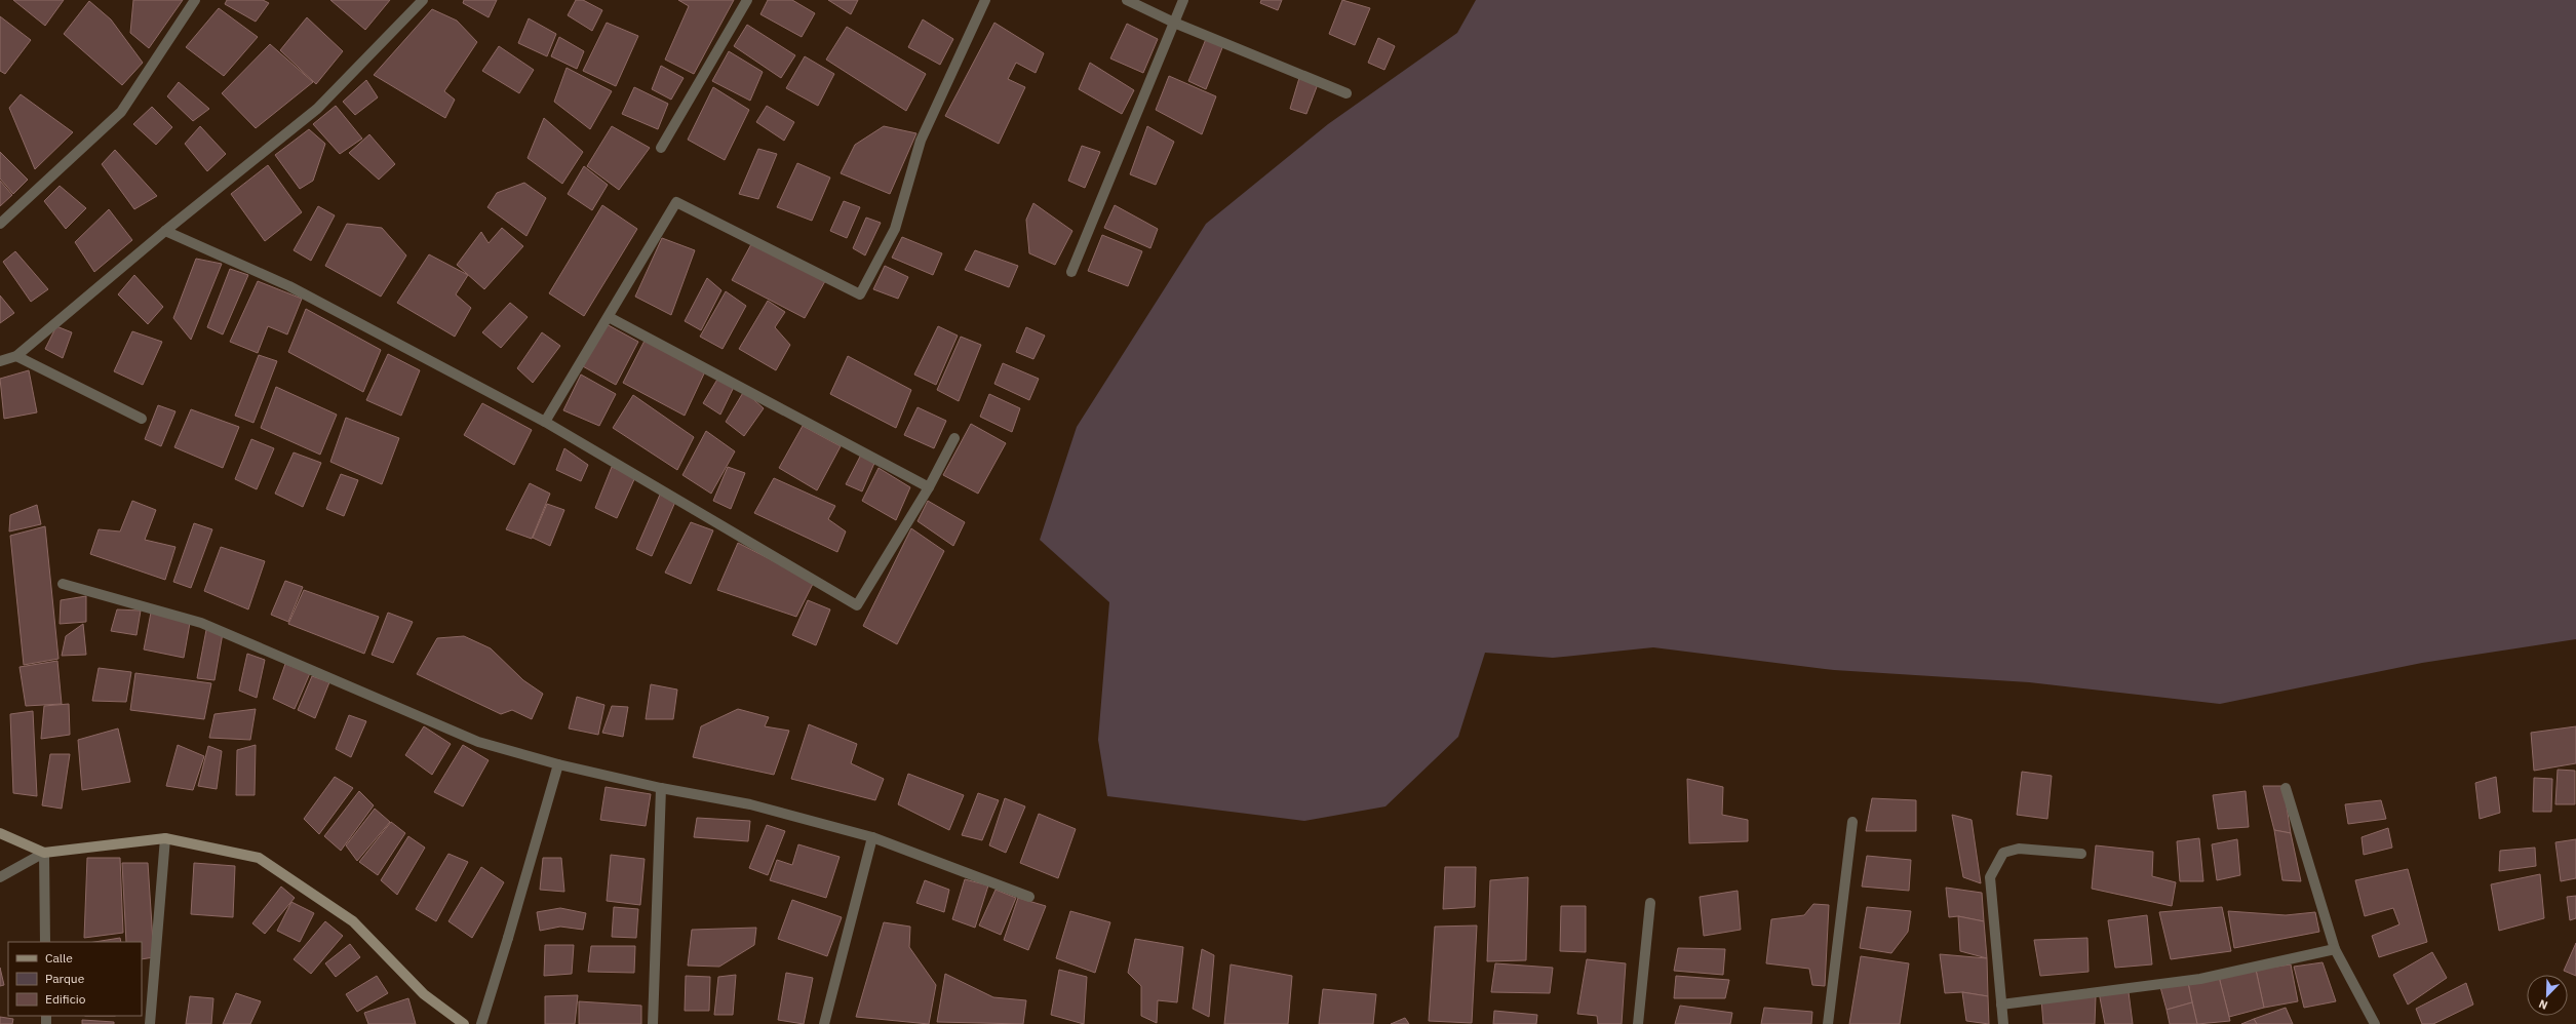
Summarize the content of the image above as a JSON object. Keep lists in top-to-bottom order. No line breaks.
{"legend":["Calle","Parque","Edificio"],"north":"bottom left"}
